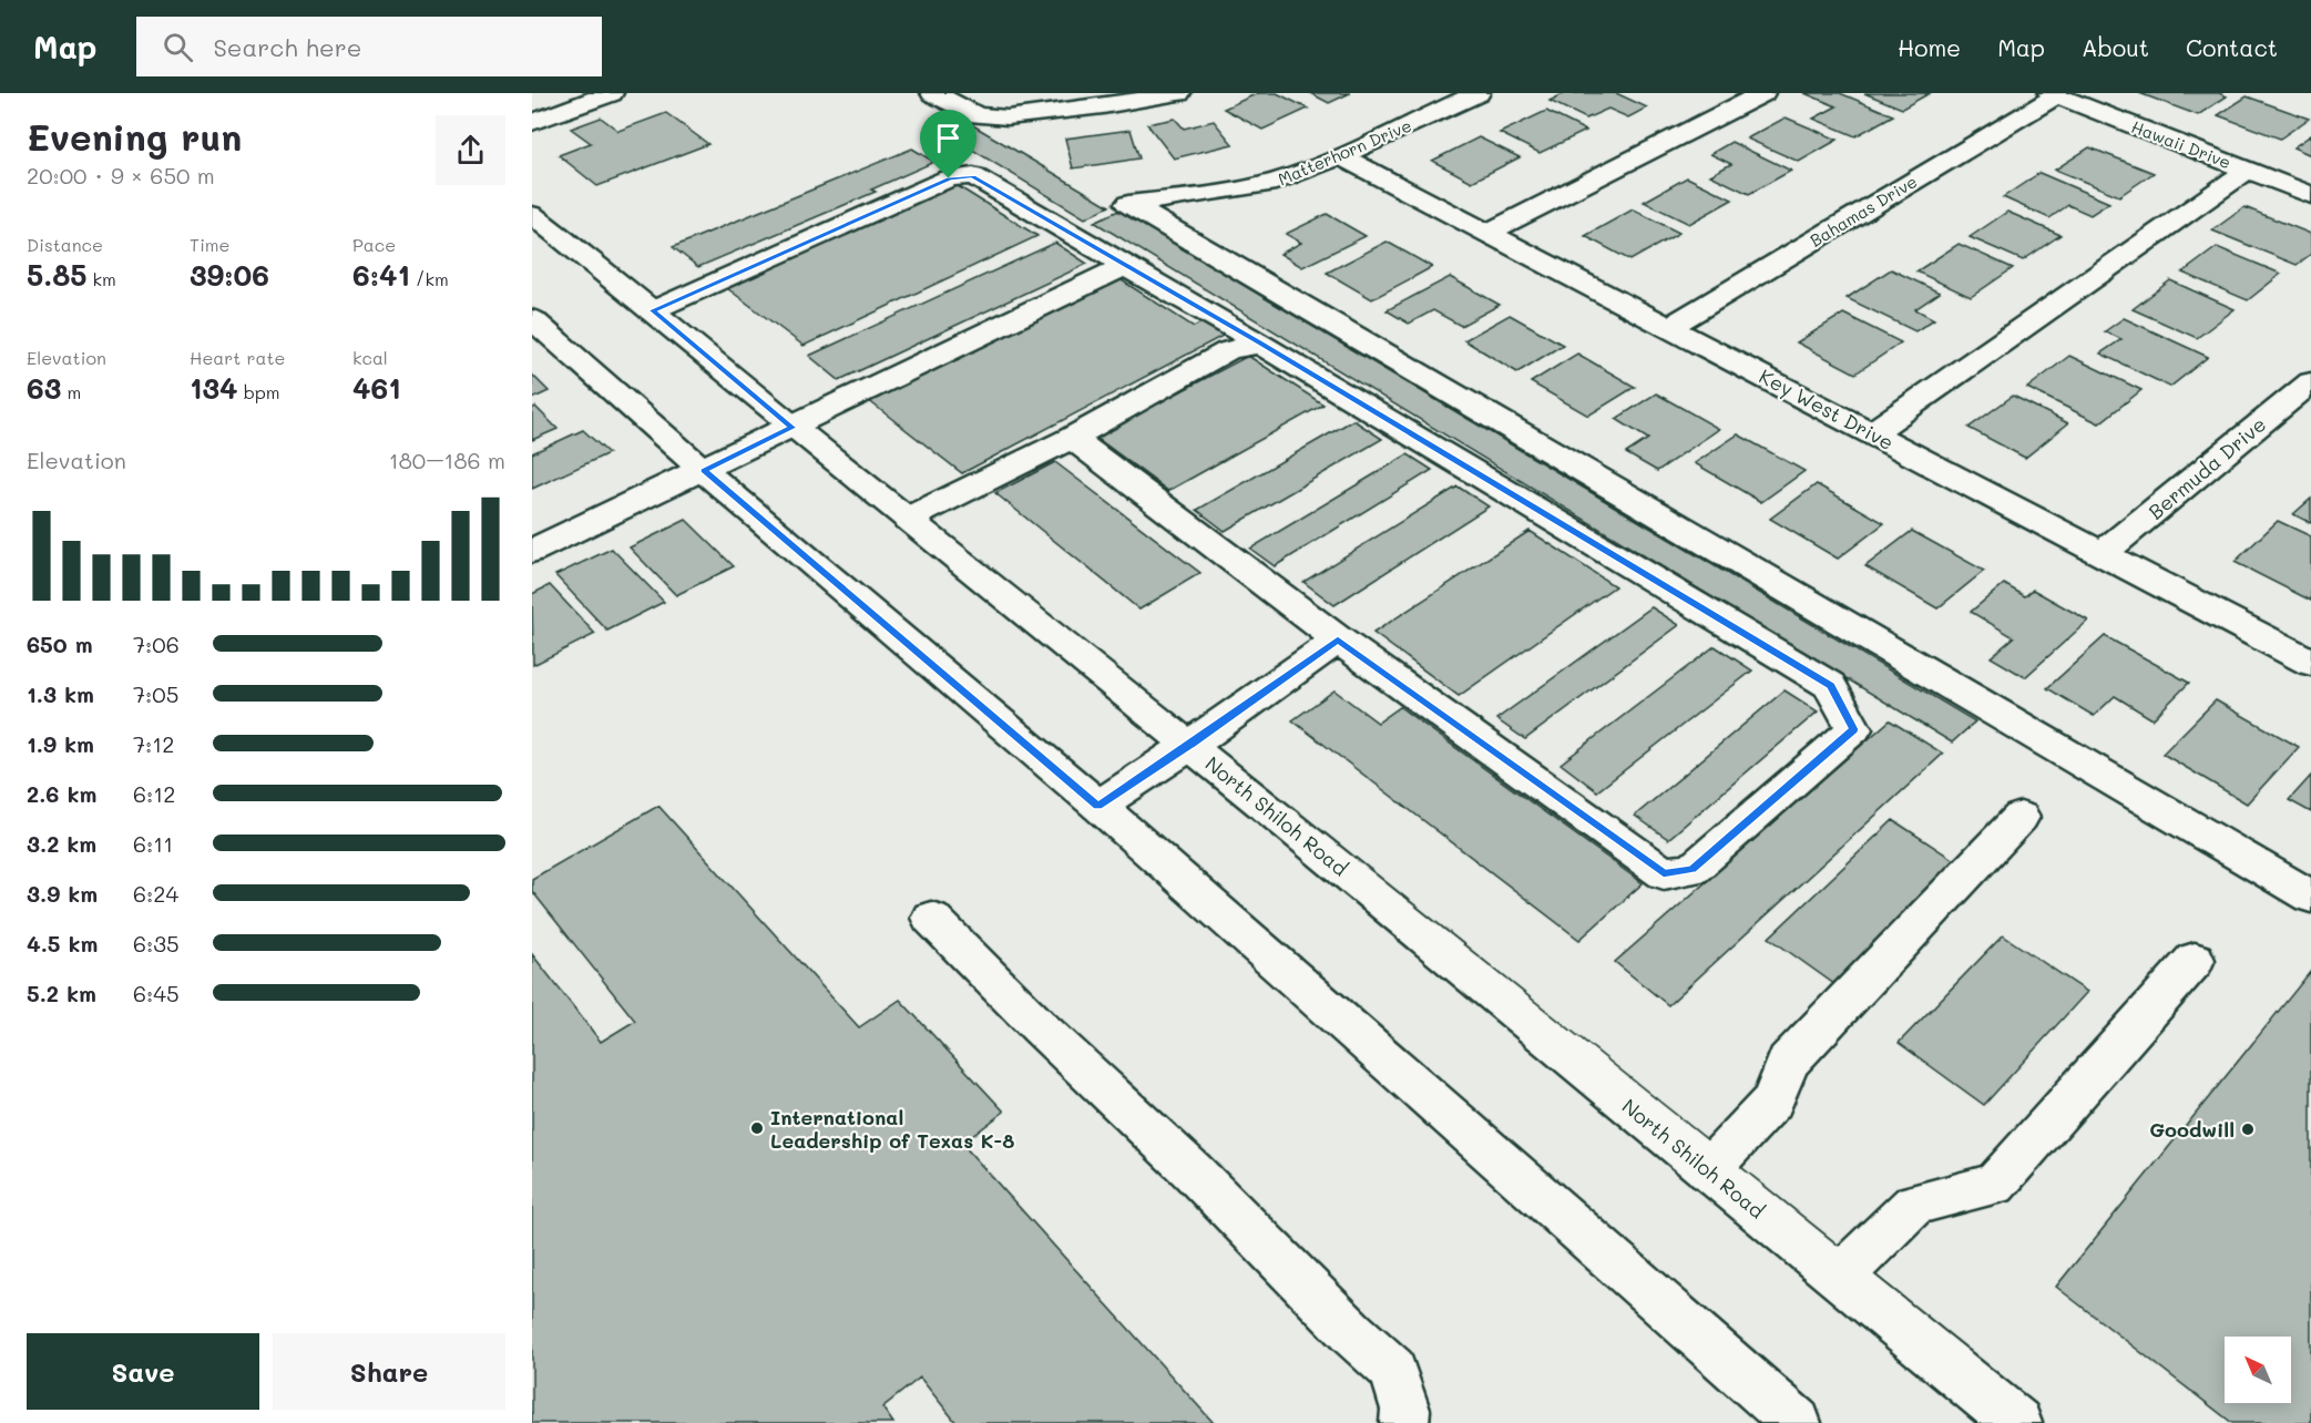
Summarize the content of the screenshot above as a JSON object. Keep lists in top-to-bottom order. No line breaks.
{"streets":{"main road":["Hawaii Drive","Matterhorn Drive","Bahamas Drive","Key West Drive","Bermuda Drive","North Shiloh Road"]},"crossings":[["Hawaii Drive","Bahamas Drive"],["Matterhorn Drive","Key West Drive"],["Bahamas Drive","Key West Drive"],["Key West Drive","Bermuda Drive"]],"places":["International Leadership of Texas K-8","Goodwill"],"north":"top left","page":{"header":"Map","search":"Search here","nav":["Home","Map","About","Contact"],"heading":["Evening run","20:00 · 9 × 650 m"],"stats":[["Distance","5.85 km"],["Time","39:06"],["Pace","6:41 /km"],["Elevation","63 m"],["Heart rate","134 bpm"],["kcal","461"]],"chart":["Elevation","180–186 m"],"list":[{"name":"650 m","note":"7:06"},{"name":"1.3 km","note":"7:05"},{"name":"1.9 km","note":"7:12"},{"name":"2.6 km","note":"6:12"},{"name":"3.2 km","note":"6:11"},{"name":"3.9 km","note":"6:24"},{"name":"4.5 km","note":"6:35"},{"name":"5.2 km","note":"6:45"}],"buttons":["Save","Share"]}}
